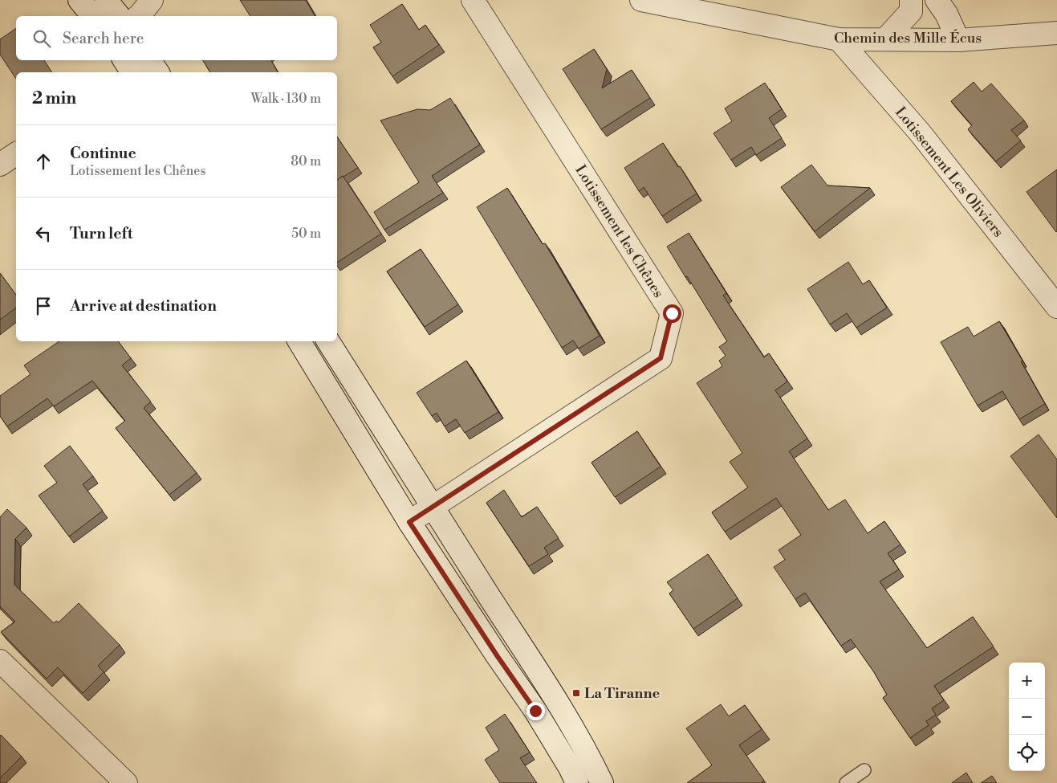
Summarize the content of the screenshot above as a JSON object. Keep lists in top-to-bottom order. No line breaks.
{"streets":{"street":["Chemin des Mille Écus","Lotissement Les Oliviers","Lotissement les Chênes"]},"crossings":[["Chemin des Mille Écus","Lotissement Les Oliviers"]],"places":{"transit":["La Tiranne"]},"page":{"search":"Search here","heading":["2 min","Walk · 130 m"],"list":[["Continue","Lotissement les Chênes","80 m"],["Turn left","50 m"],"Arrive at destination"],"map_buttons":["+","−"]}}
